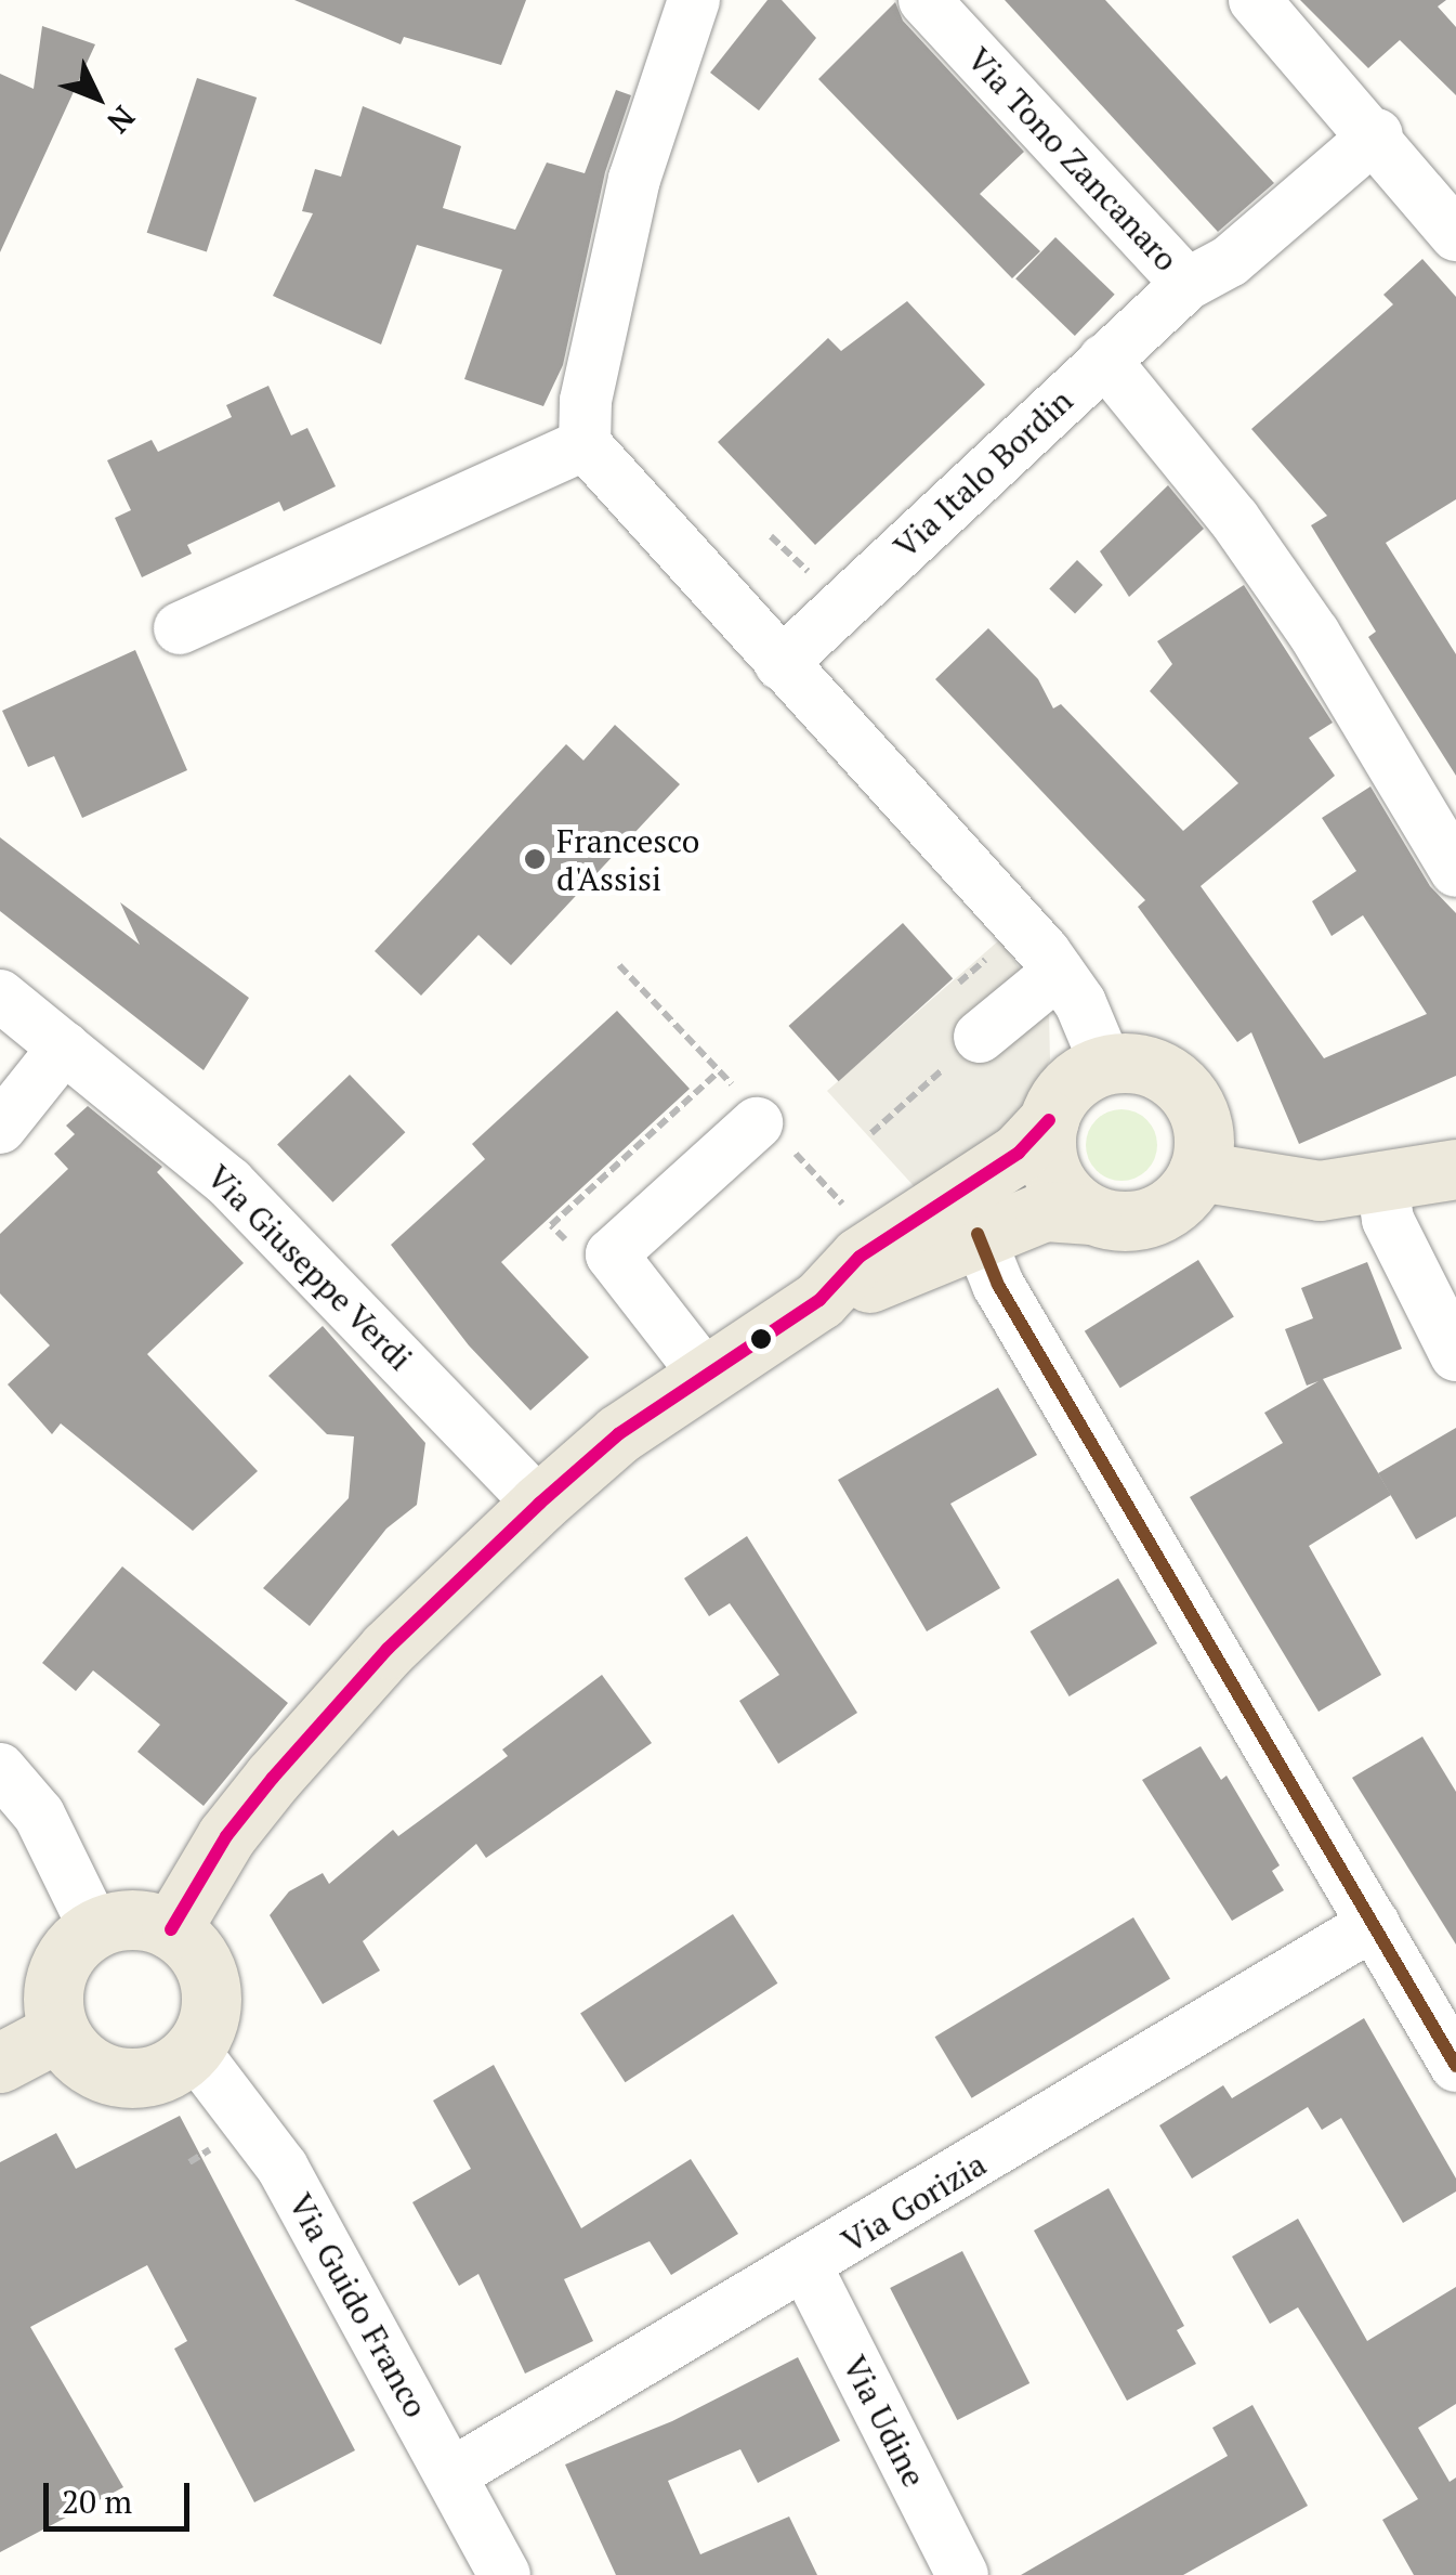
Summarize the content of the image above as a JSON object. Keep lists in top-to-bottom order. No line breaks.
{"streets":{"street":["Via Tono Zancanaro","Via Italo Bordin","Via Giuseppe Verdi","Via Gorizia","Via Guido Franco","Via Udine"]},"crossings":[["Via Tono Zancanaro","Via Italo Bordin"],["Via Gorizia","Via Guido Franco"],["Via Gorizia","Via Udine"]],"places":["Francesco d'Assisi"],"scale_bar":"20 m","north":"bottom right"}
